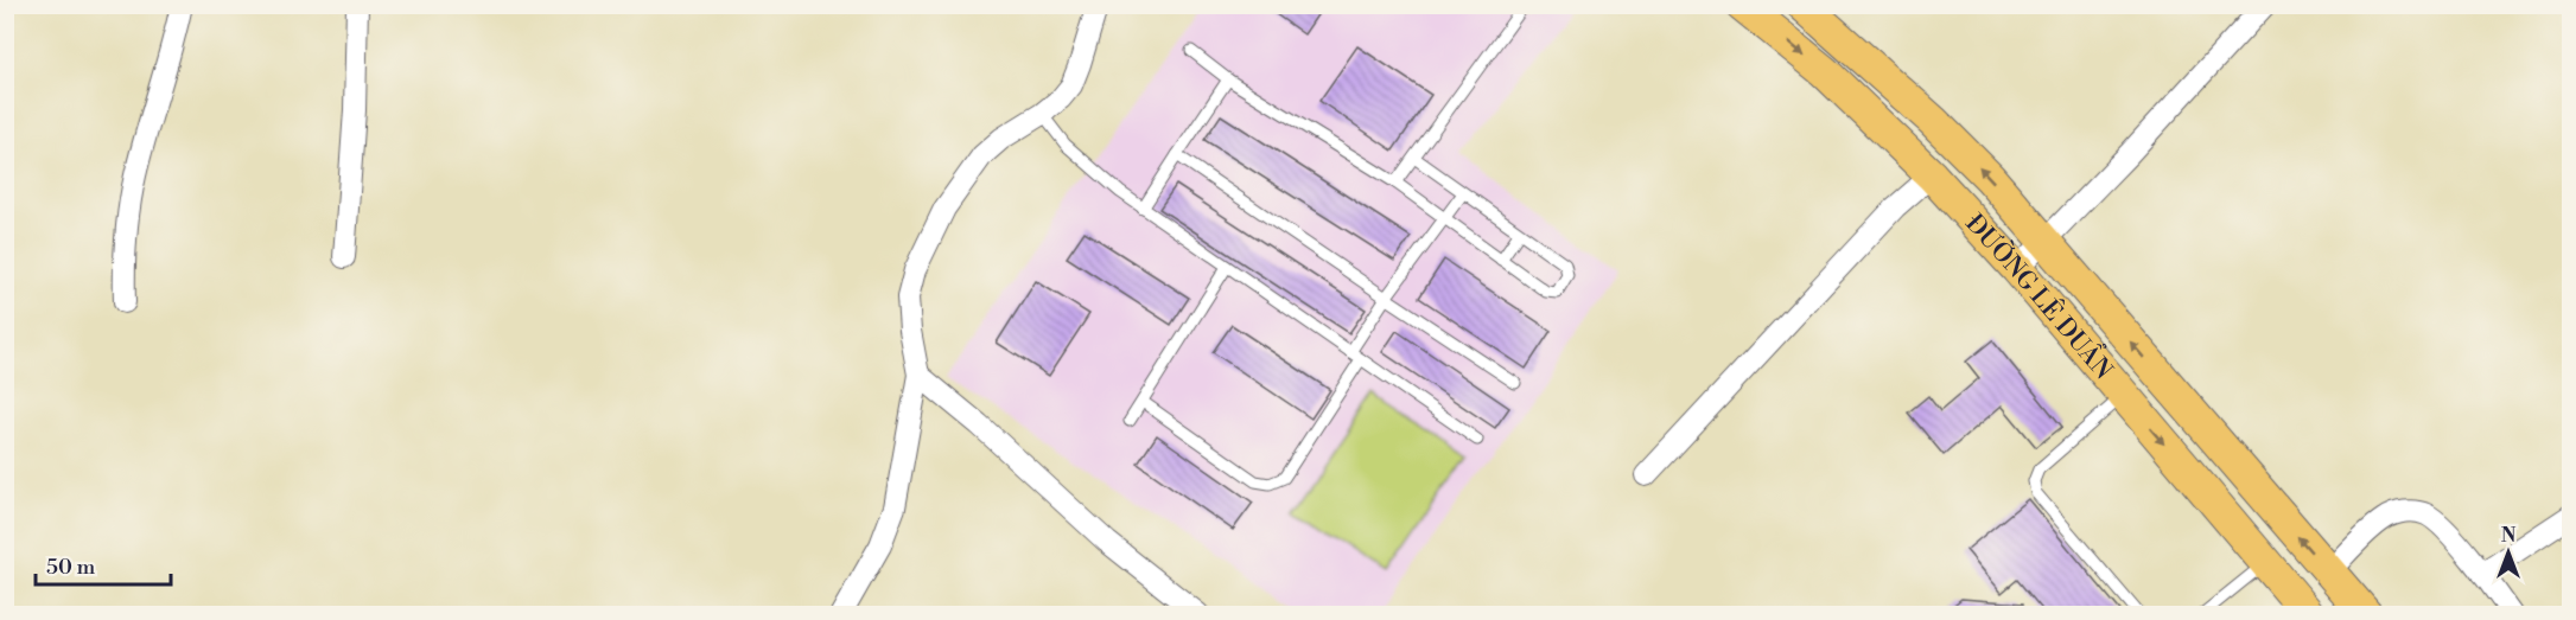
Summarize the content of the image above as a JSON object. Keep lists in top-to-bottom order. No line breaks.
{"streets":{"main road":["ĐƯỜNG LÊ DUẨN"]},"scale_bar":"50 m","north":"top"}
